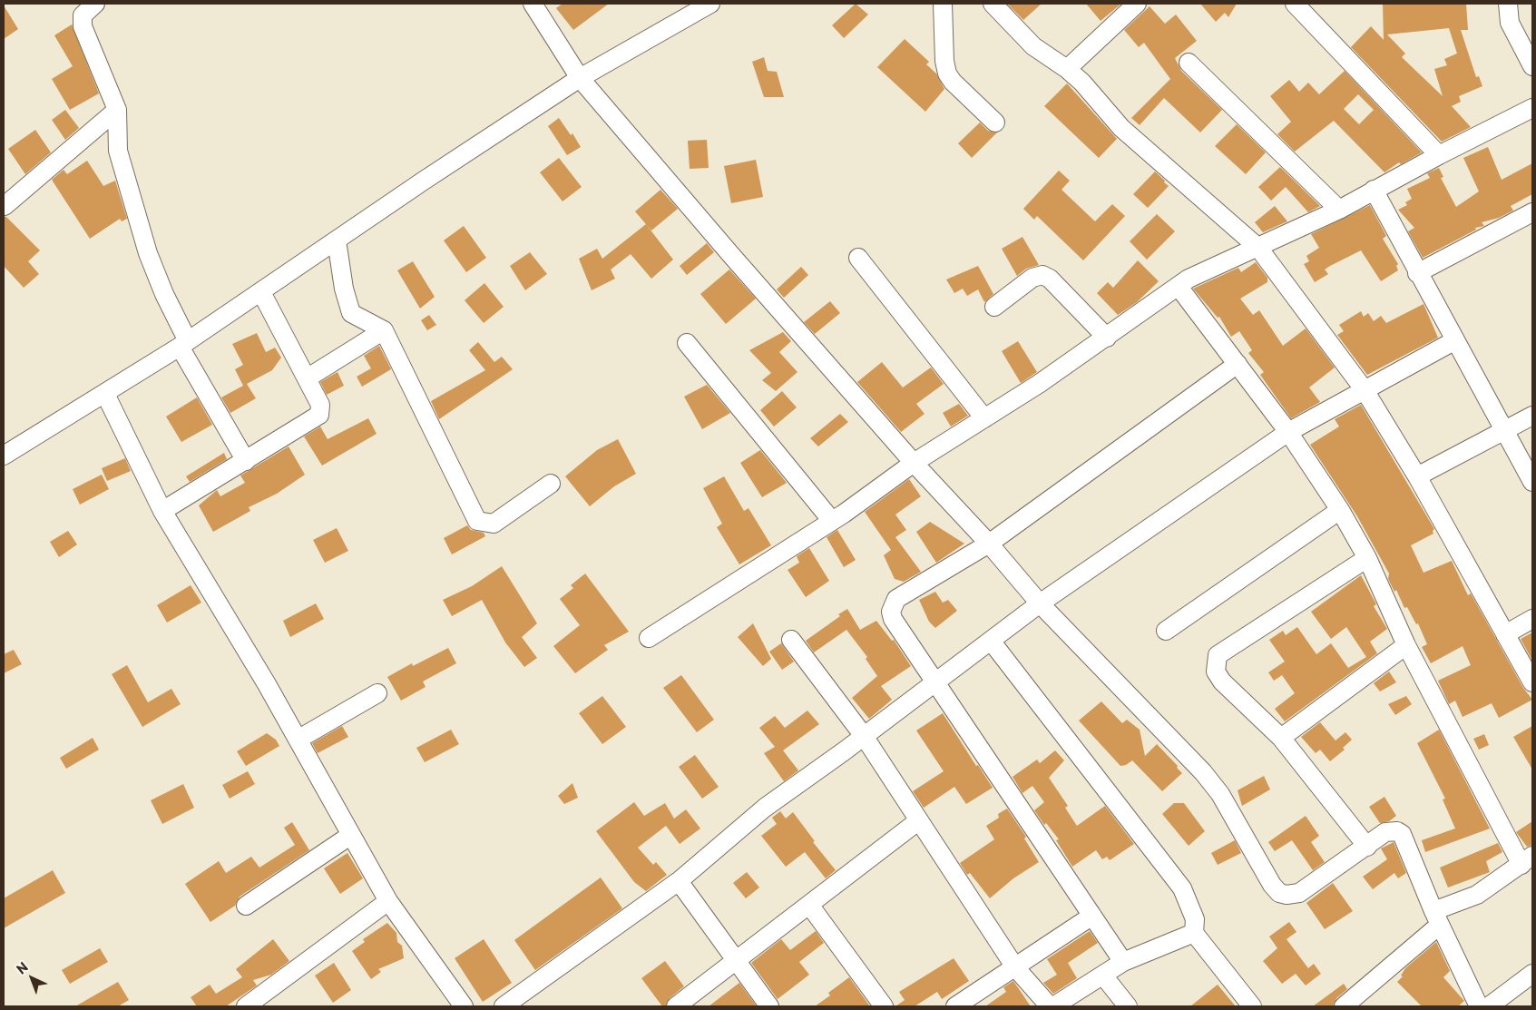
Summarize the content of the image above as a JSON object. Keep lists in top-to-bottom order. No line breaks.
{"north":"top left"}
